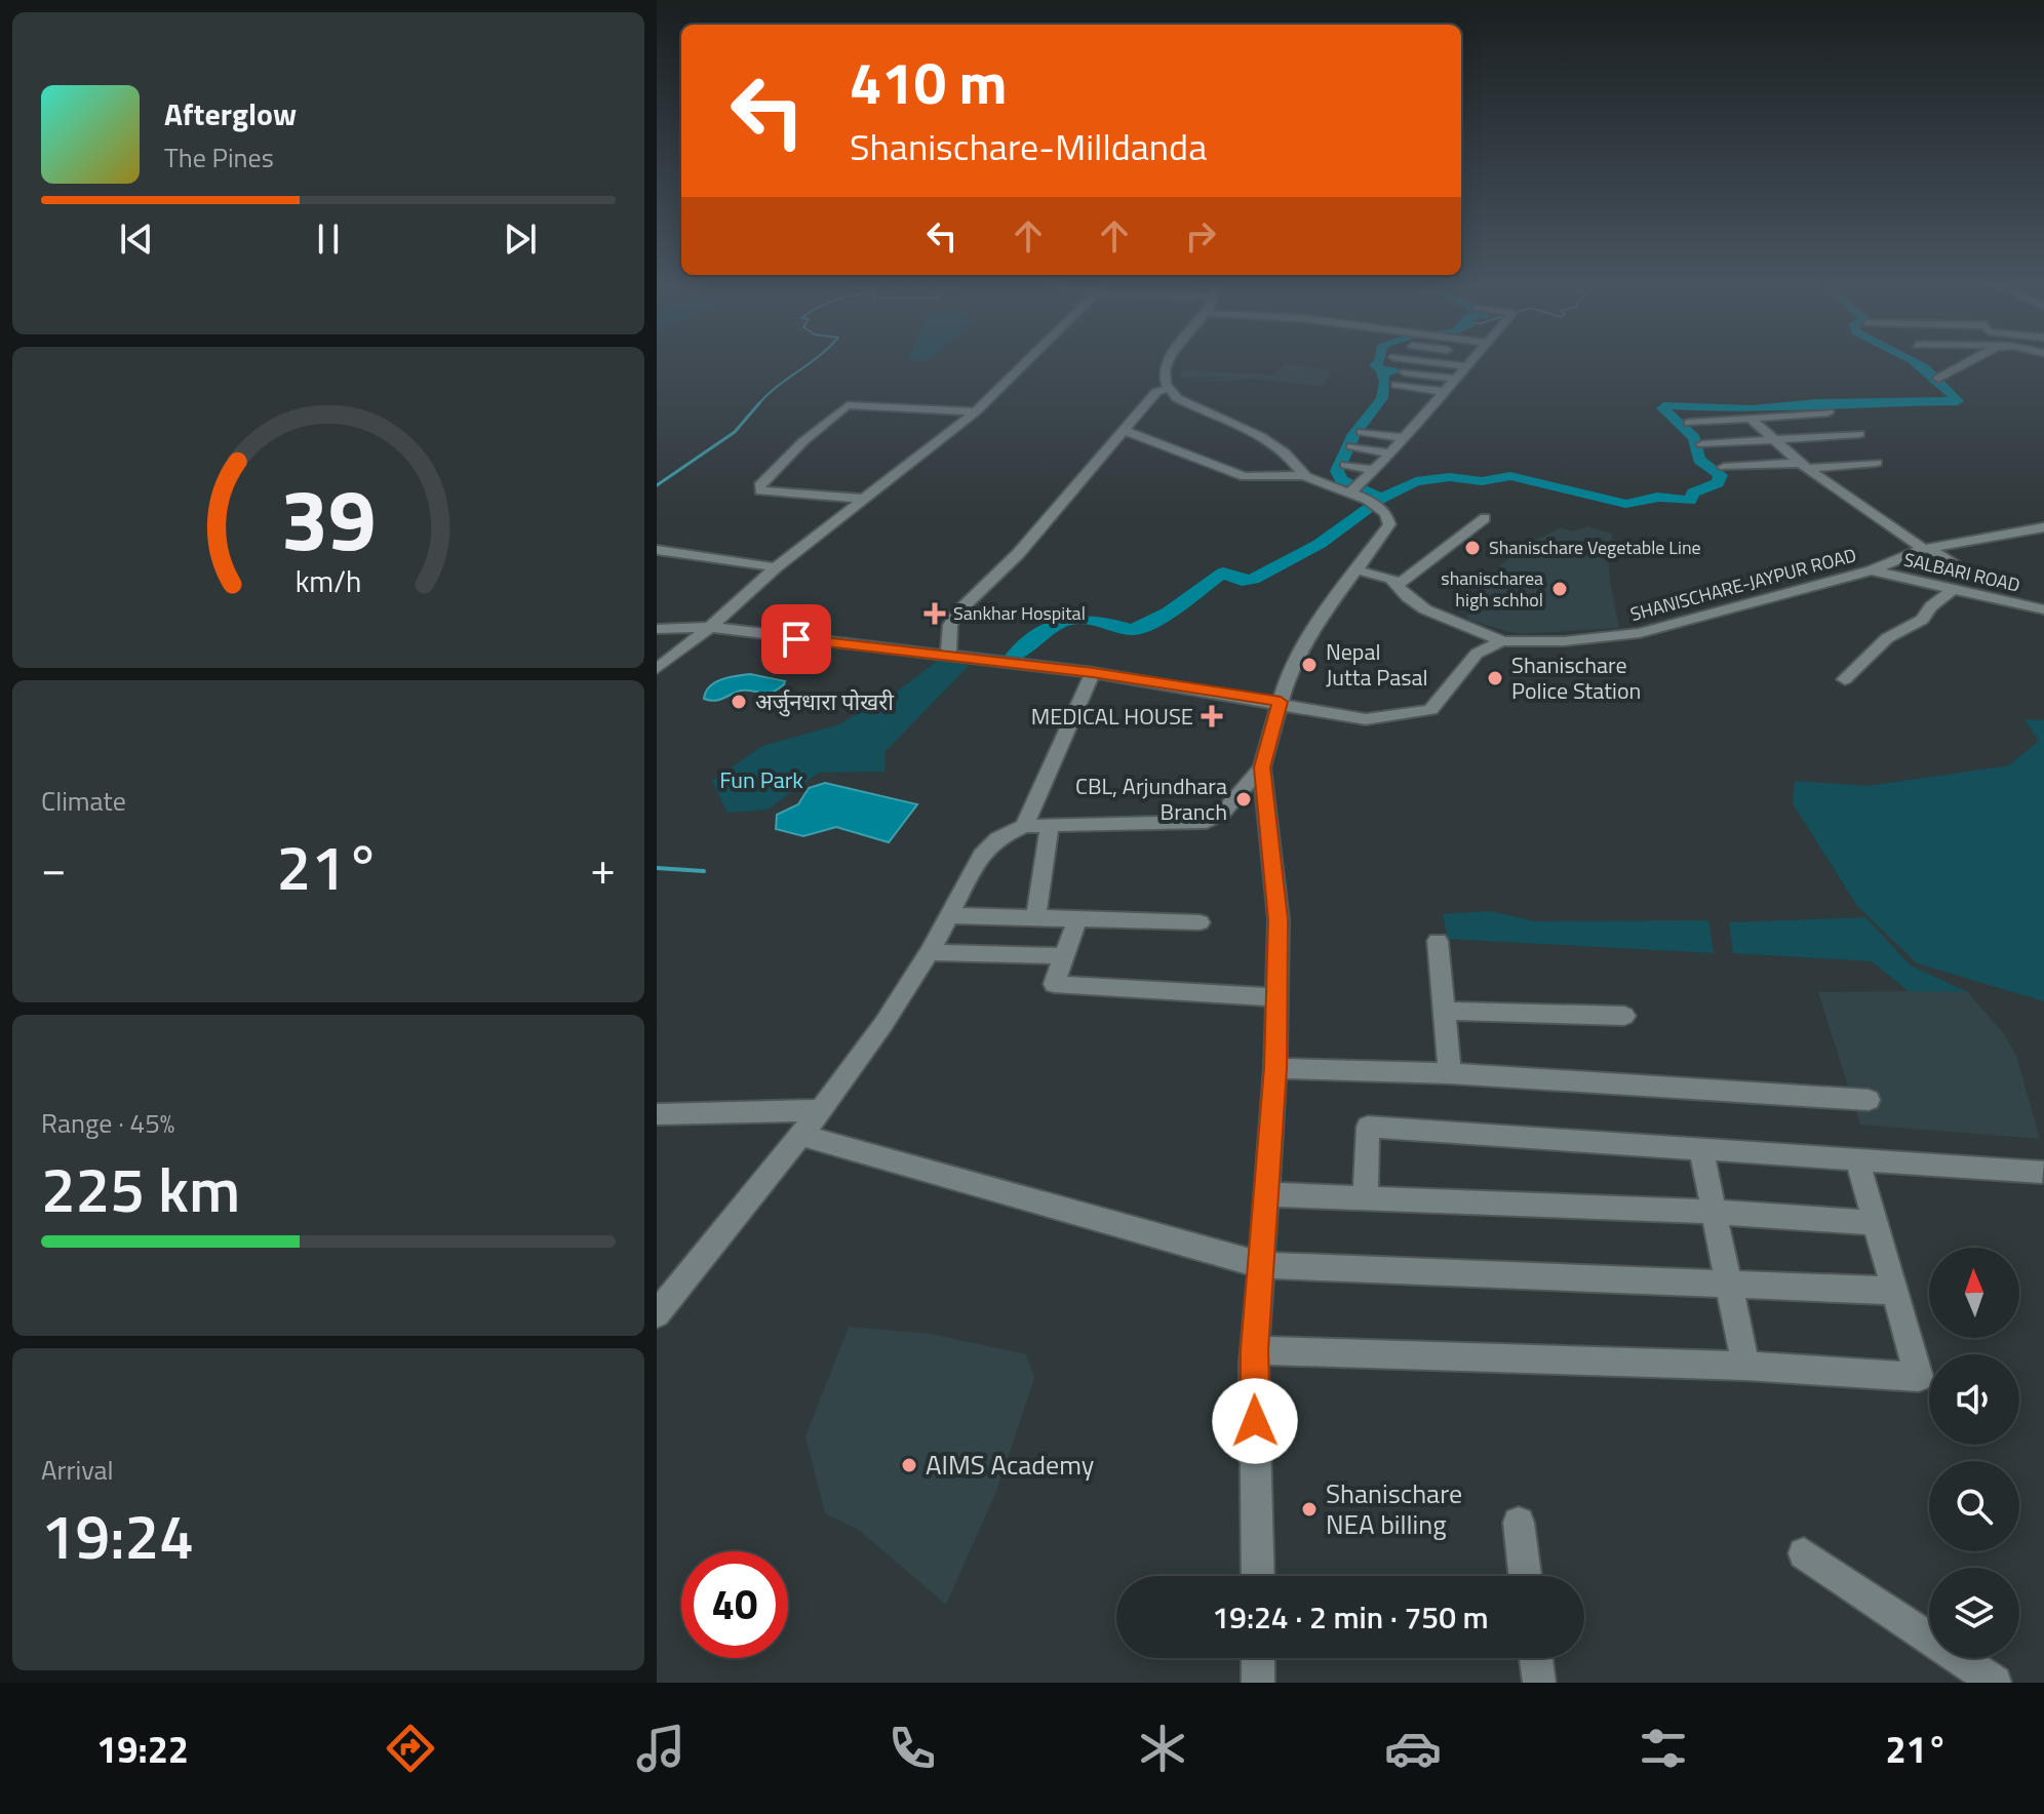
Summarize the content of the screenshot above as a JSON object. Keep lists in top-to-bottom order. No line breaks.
{"streets":{"street":["SALBARI ROAD","SHANISCHARE-JAYPUR ROAD"]},"crossings":[["SALBARI ROAD","SHANISCHARE-JAYPUR ROAD"]],"parks":["Fun Park"],"places":{"other":["Shanischare Vegetable Line","shanischarea high schhol","Nepal Jutta Pasal","Shanischare Police Station","अर्जुनधारा पोखरी","CBL, Arjundhara Branch","AIMS Academy","Shanischare NEA billing"],"health":["Sankhar Hospital","MEDICAL HOUSE"]},"north":"top","page":{"turn":["410 m","Shanischare-Milldanda"],"song":["Afterglow","The Pines"],"tile":["Climate",["Range · 45%","225 km"],["Arrival","19:24"]],"heat":["−","21°","+"],"limit":"40","trip":"19:24 · 2 min · 750 m","tabs":["19:22","21°"],"gauge":["39","km/h"]}}
